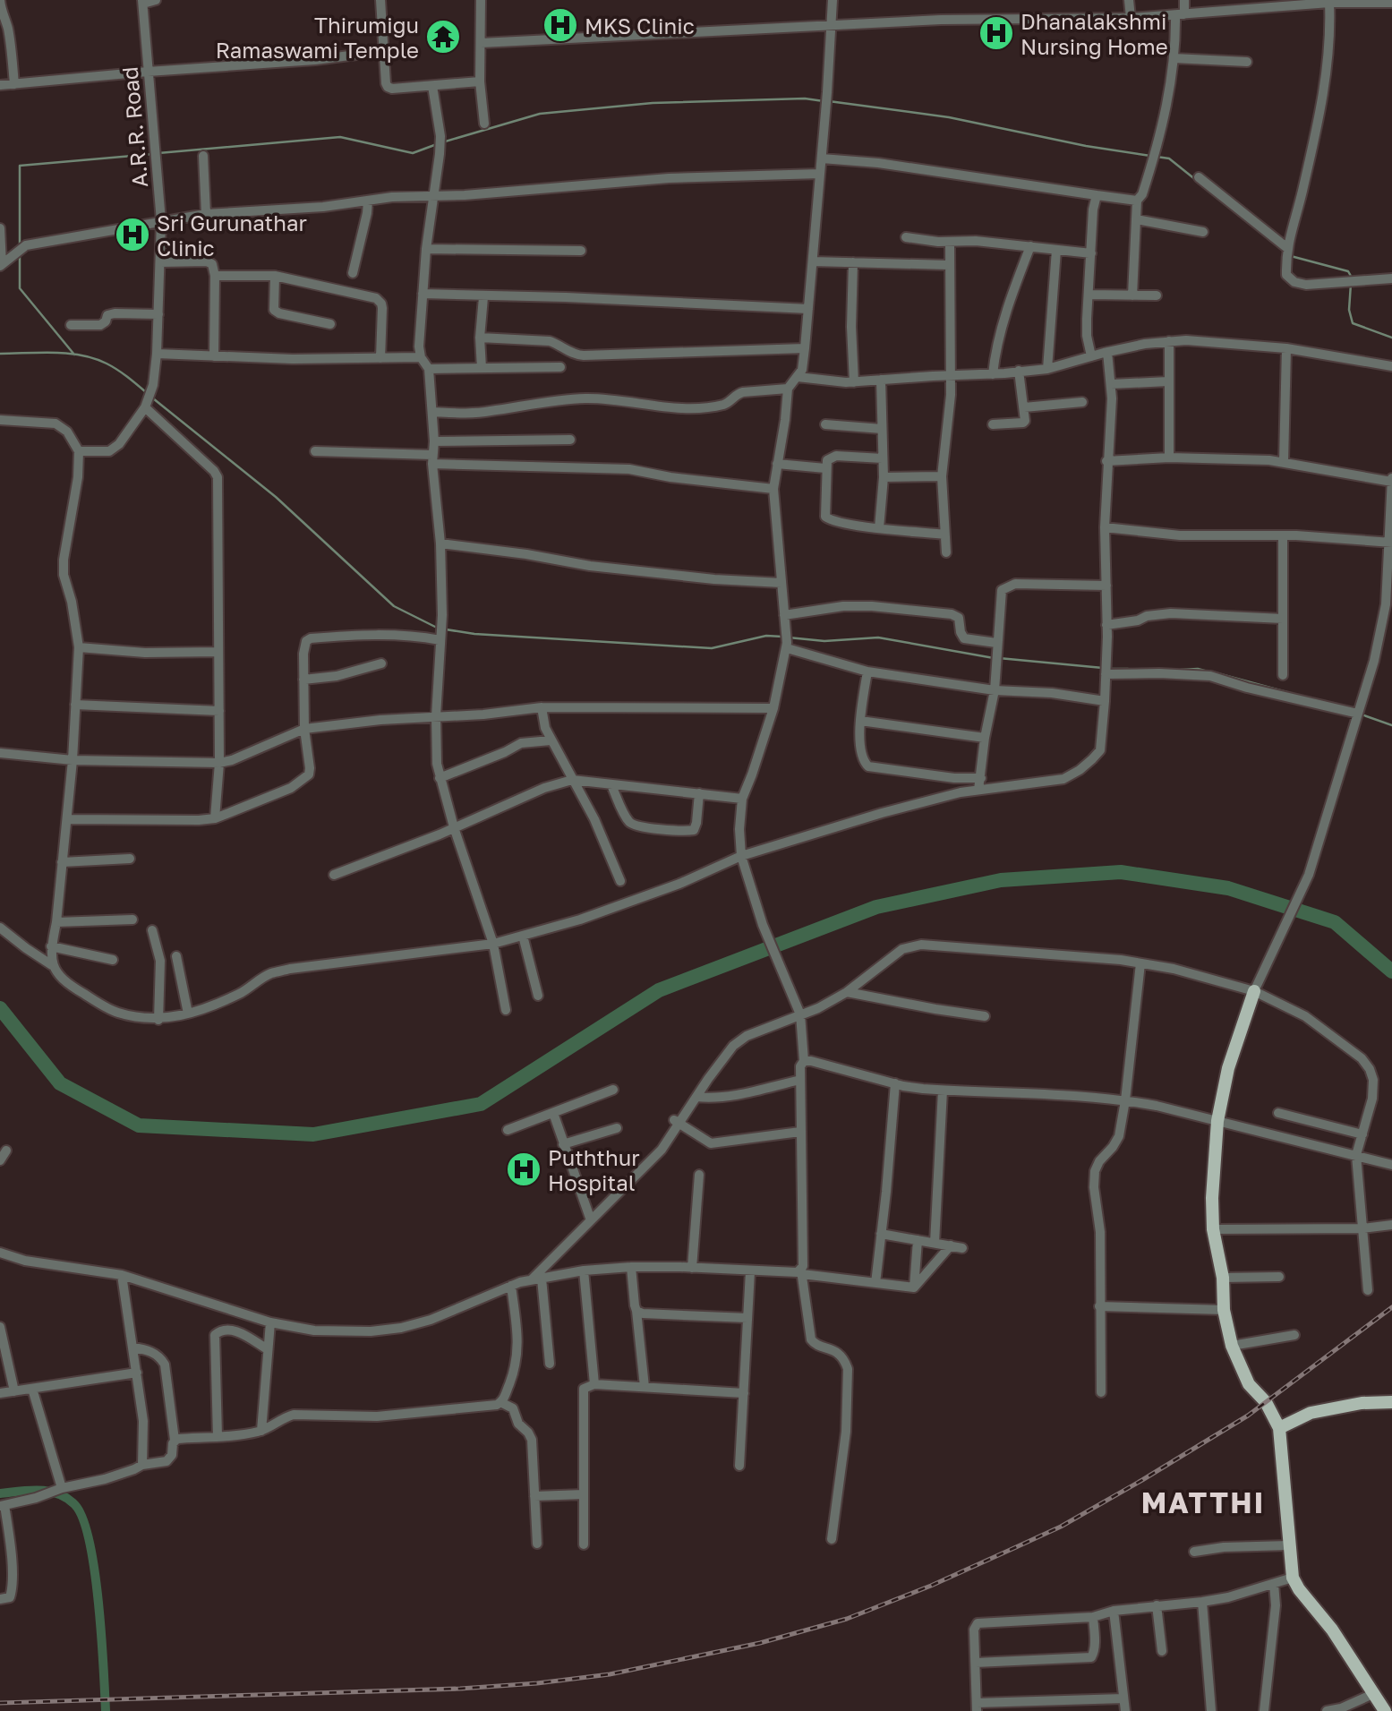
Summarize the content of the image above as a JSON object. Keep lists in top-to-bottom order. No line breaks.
{"streets":{"street":["A.R.R. Road"]},"districts":["MATTHI"],"places":{"hospital":["MKS Clinic","Dhanalakshmi Nursing Home","Sri Gurunathar Clinic","Puththur Hospital"],"temple":["Thirumigu Ramaswami Temple"]}}
